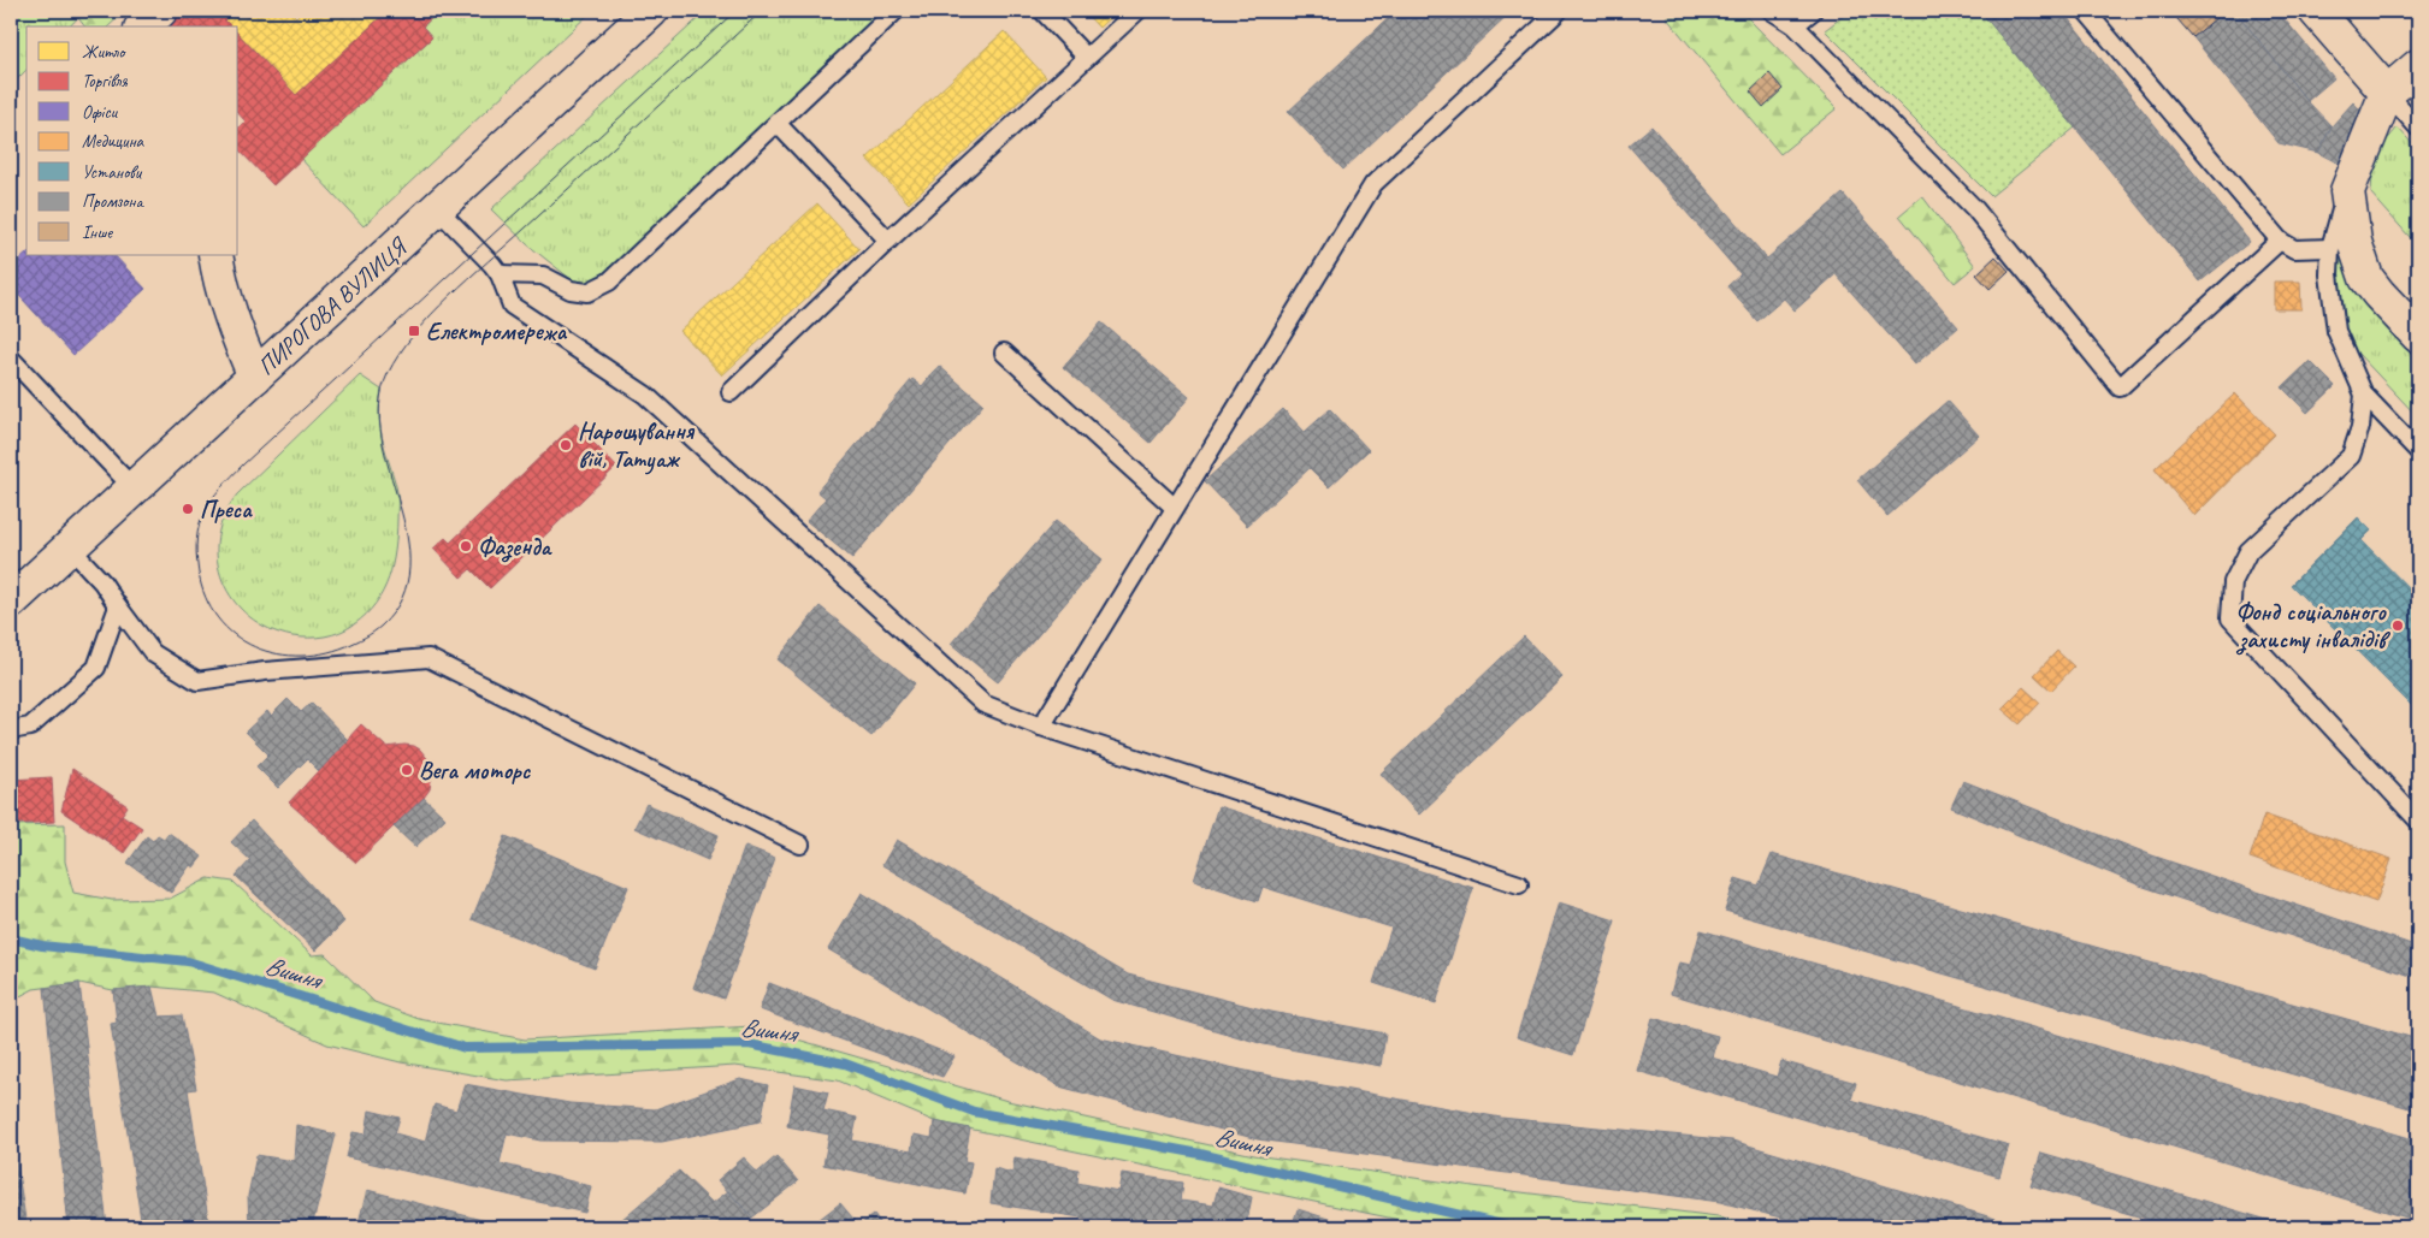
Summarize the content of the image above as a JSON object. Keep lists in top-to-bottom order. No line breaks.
{"streets":{"main road":["ПИРОГОВА ВУЛИЦЯ"]},"water":["Вишня"],"places":{"transit":["Електромережа"],"other":["Нарощування вій, Татуаж","Преса","Фазенда","Фонд соціального захисту інвалідів","Вега моторс"]},"legend":["Житло","Торгівля","Офіси","Медицина","Установи","Промзона","Інше"]}
